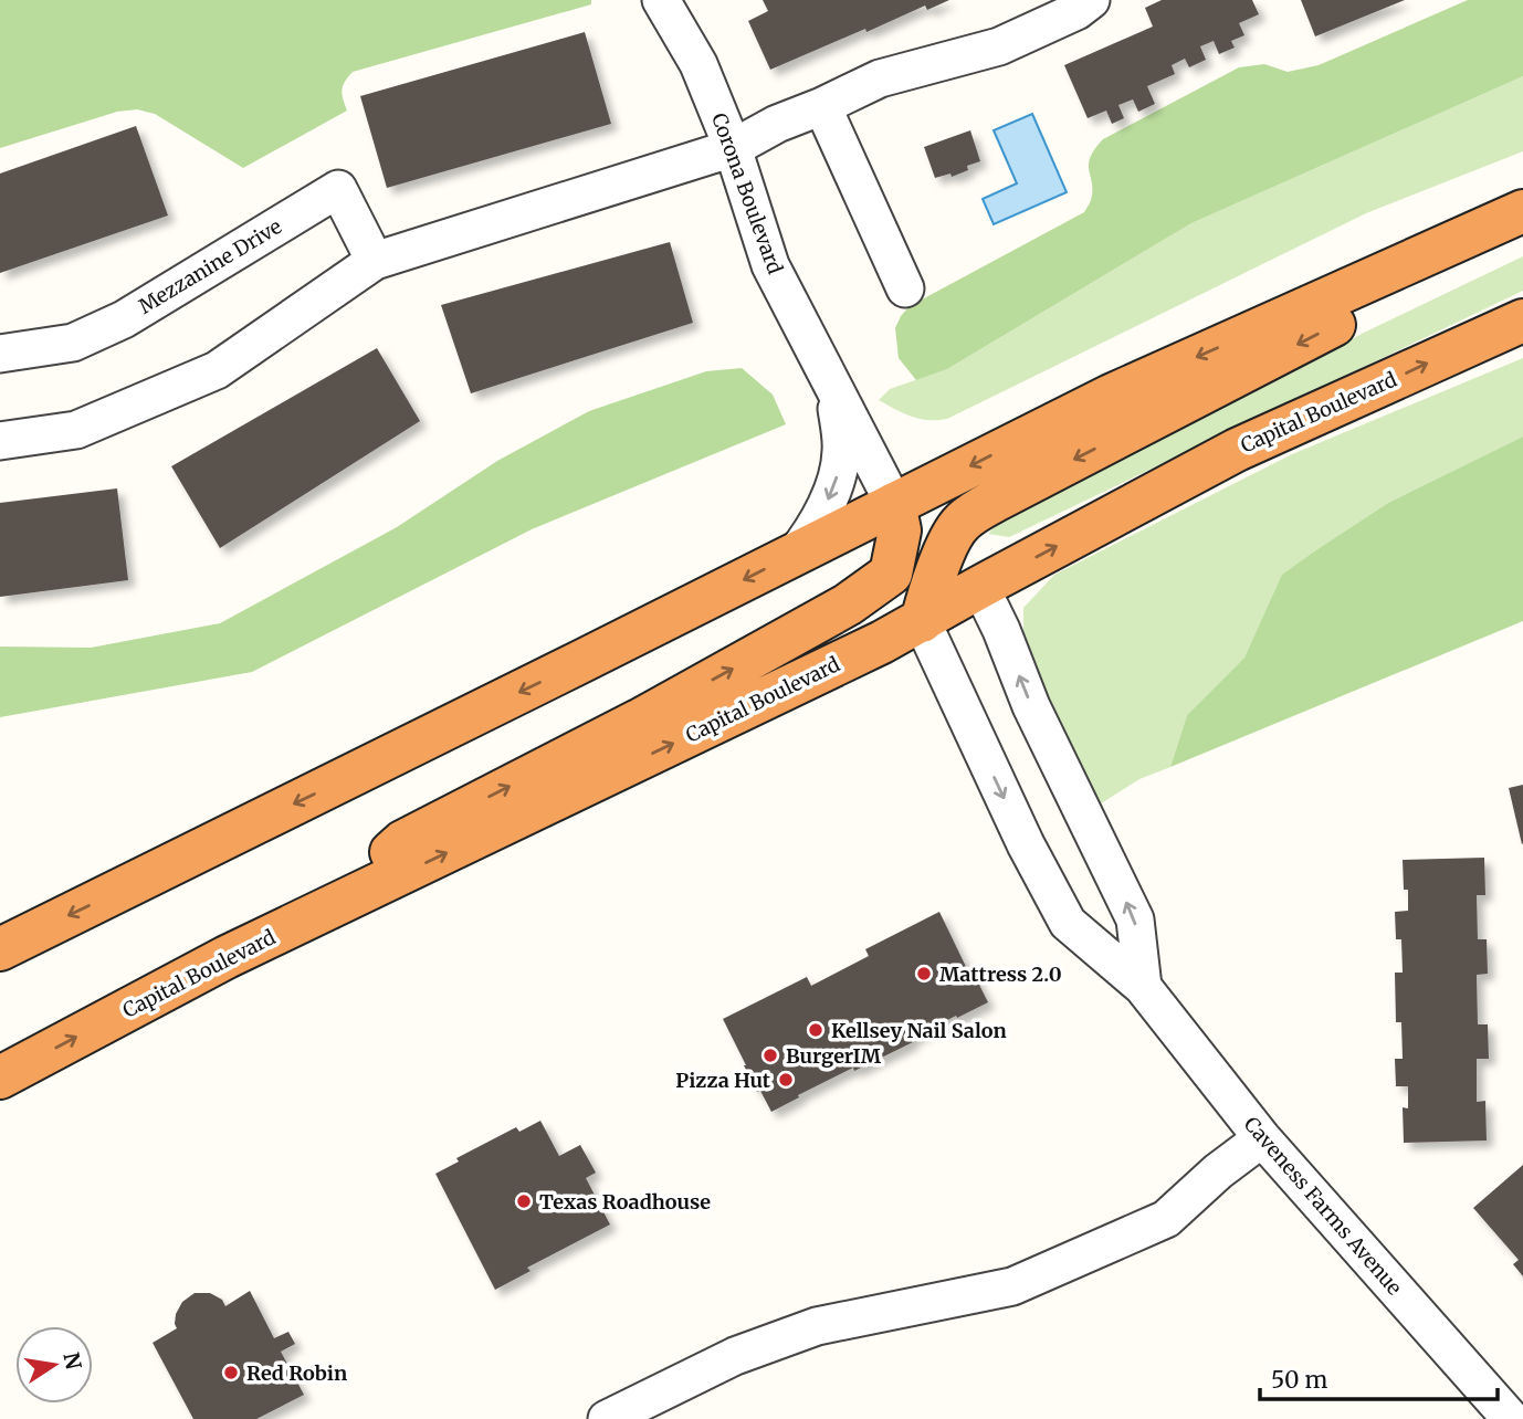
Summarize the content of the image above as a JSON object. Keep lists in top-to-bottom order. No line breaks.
{"streets":{"highway":["Capital Boulevard"],"street":["Corona Boulevard","Mezzanine Drive","Caveness Farms Avenue"]},"crossings":[["Capital Boulevard","Caveness Farms Avenue"]],"places":["Mattress 2.0","Kellsey Nail Salon","BurgerIM","Pizza Hut","Texas Roadhouse","Red Robin"],"scale_bar":"50 m","north":"right"}
